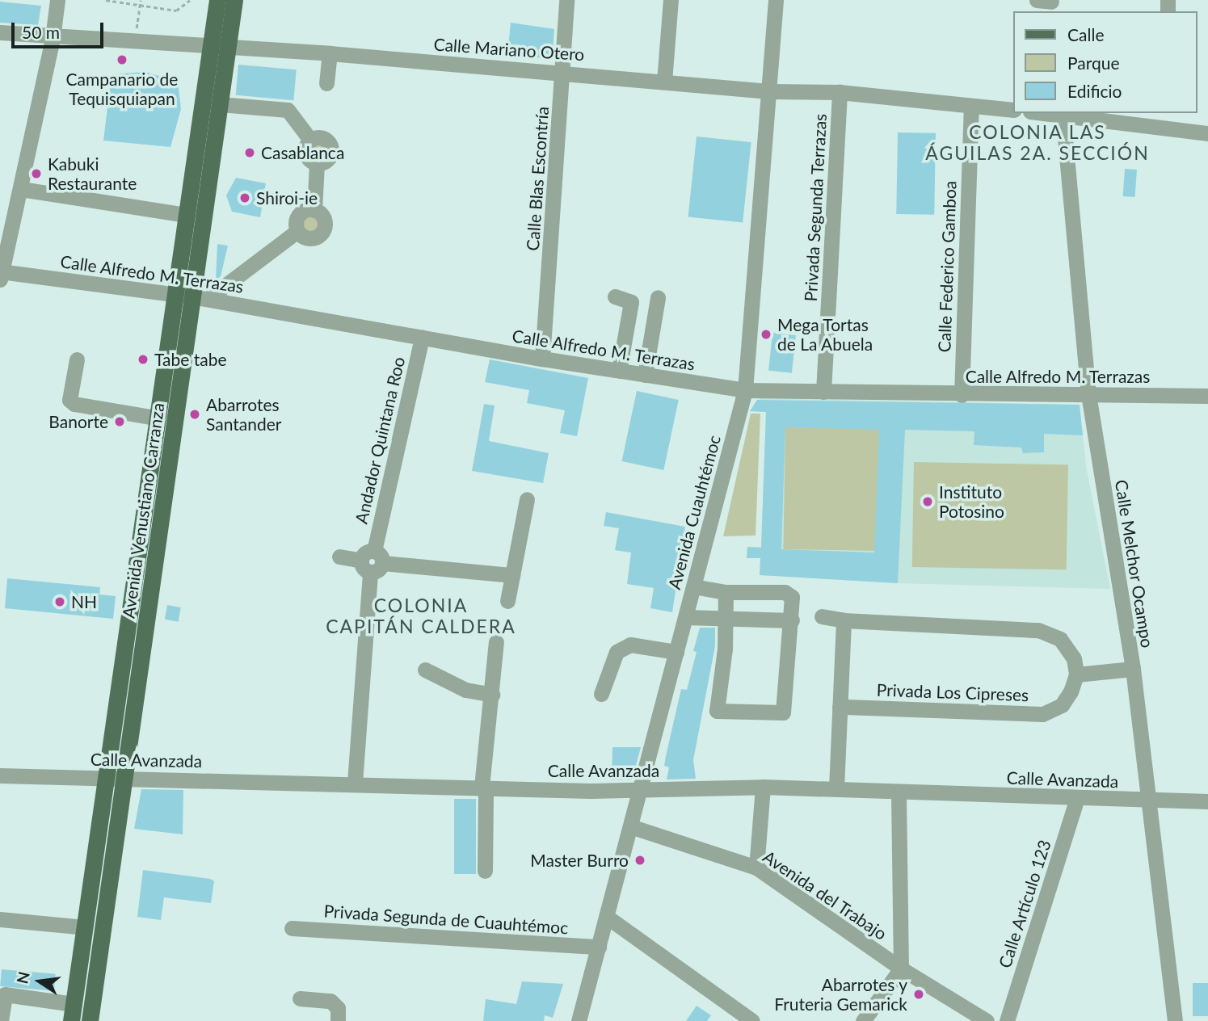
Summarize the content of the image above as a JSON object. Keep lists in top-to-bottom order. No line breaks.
{"streets":{"main road":["Avenida Venustiano Carranza"],"street":["Calle Mariano Otero","Calle Blas Escontría","Privada Segunda Terrazas","Calle Federico Gamboa","Calle Alfredo M. Terrazas","Andador Quintana Roo","Avenida Cuauhtémoc","Calle Melchor Ocampo","Privada Los Cipreses","Calle Avanzada","Avenida del Trabajo","Calle Artículo 123","Privada Segunda de Cuauhtémoc"]},"crossings":[["Calle Mariano Otero","Calle Blas Escontría"],["Calle Mariano Otero","Privada Segunda Terrazas"],["Calle Mariano Otero","Calle Federico Gamboa"],["Calle Mariano Otero","Avenida Venustiano Carranza"],["Calle Mariano Otero","Avenida Cuauhtémoc"],["Calle Blas Escontría","Calle Alfredo M. Terrazas"],["Privada Segunda Terrazas","Calle Alfredo M. Terrazas"],["Calle Federico Gamboa","Calle Alfredo M. Terrazas"],["Calle Alfredo M. Terrazas","Andador Quintana Roo"],["Calle Alfredo M. Terrazas","Avenida Venustiano Carranza"],["Calle Alfredo M. Terrazas","Avenida Cuauhtémoc"],["Calle Alfredo M. Terrazas","Calle Melchor Ocampo"],["Andador Quintana Roo","Calle Avanzada"],["Avenida Venustiano Carranza","Calle Avanzada"],["Avenida Cuauhtémoc","Calle Avanzada"],["Avenida Cuauhtémoc","Avenida del Trabajo"],["Avenida Cuauhtémoc","Privada Segunda de Cuauhtémoc"],["Calle Melchor Ocampo","Calle Avanzada"],["Calle Avanzada","Calle Artículo 123"]],"districts":["COLONIA LAS ÁGUILAS 2A. SECCIÓN","COLONIA CAPITÁN CALDERA"],"places":["Campanario de Tequisquiapan","Casablanca","Kabuki Restaurante","Shiroi-ie","Mega Tortas de La Abuela","Tabe tabe","Abarrotes Santander","Banorte","Instituto Potosino","NH","Master Burro","Abarrotes y Fruteria Gemarick"],"legend":["Calle","Parque","Edificio"],"scale_bar":"50 m","north":"left"}
